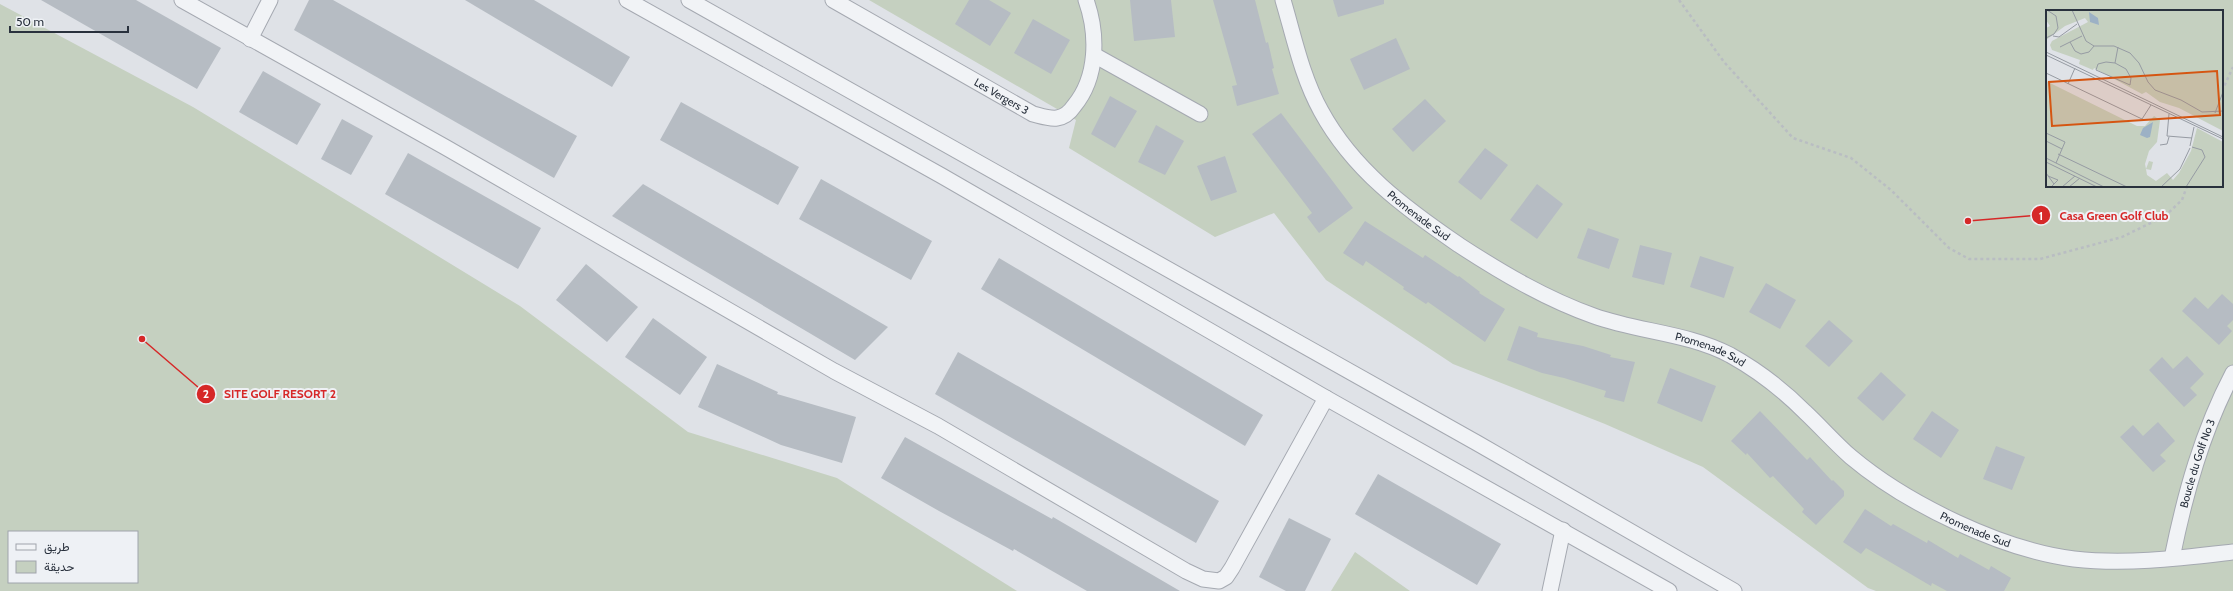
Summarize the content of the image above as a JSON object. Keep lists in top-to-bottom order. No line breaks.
{"streets":{"street":["Les Vergers 3","Promenade Sud","Boucle du Golf No 3"]},"crossings":[["Promenade Sud","Boucle du Golf No 3"]],"places":["Casa Green Golf Club","SITE GOLF RESORT 2"],"legend":["طريق","حديقة"],"scale_bar":"50 m"}
